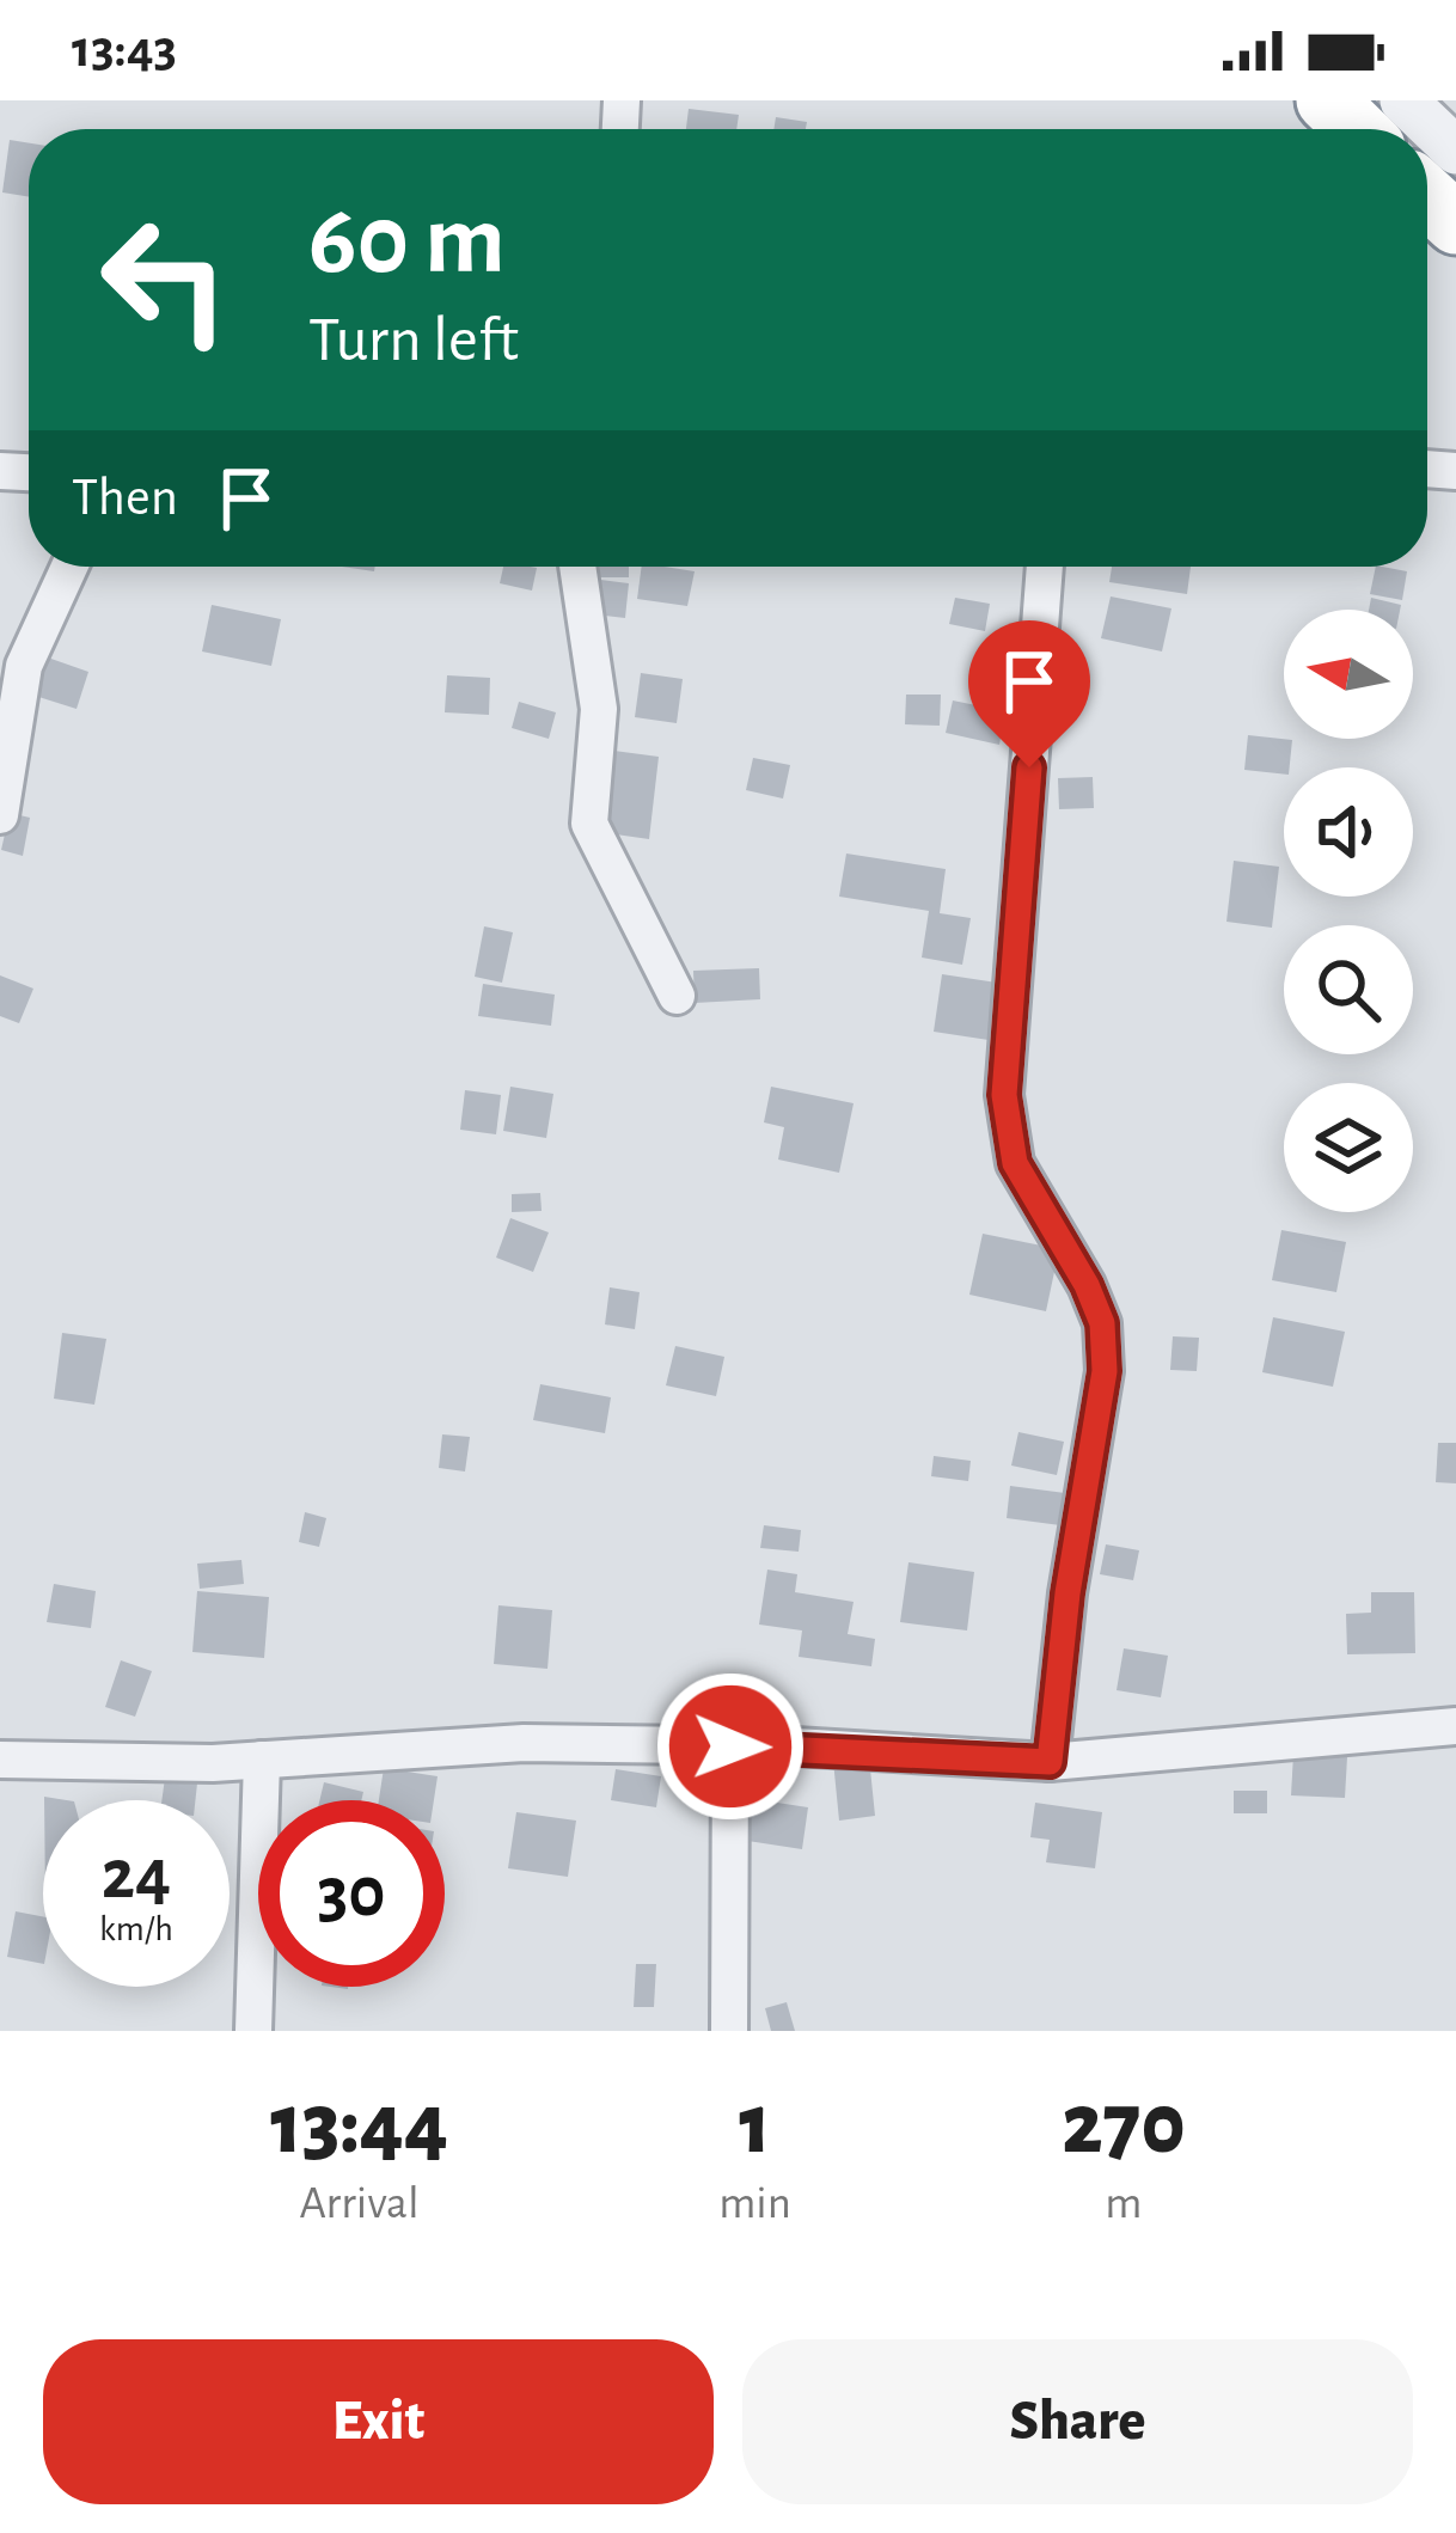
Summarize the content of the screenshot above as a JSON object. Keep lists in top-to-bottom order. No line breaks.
{"north":"left","page":{"status":"13:43","turn":["60 m","Turn left"],"then":"Then","speed":"24 km/h","limit":"30","eta":["13:44","Arrival","1","min","270","m"],"buttons":["Exit","Share"]}}
